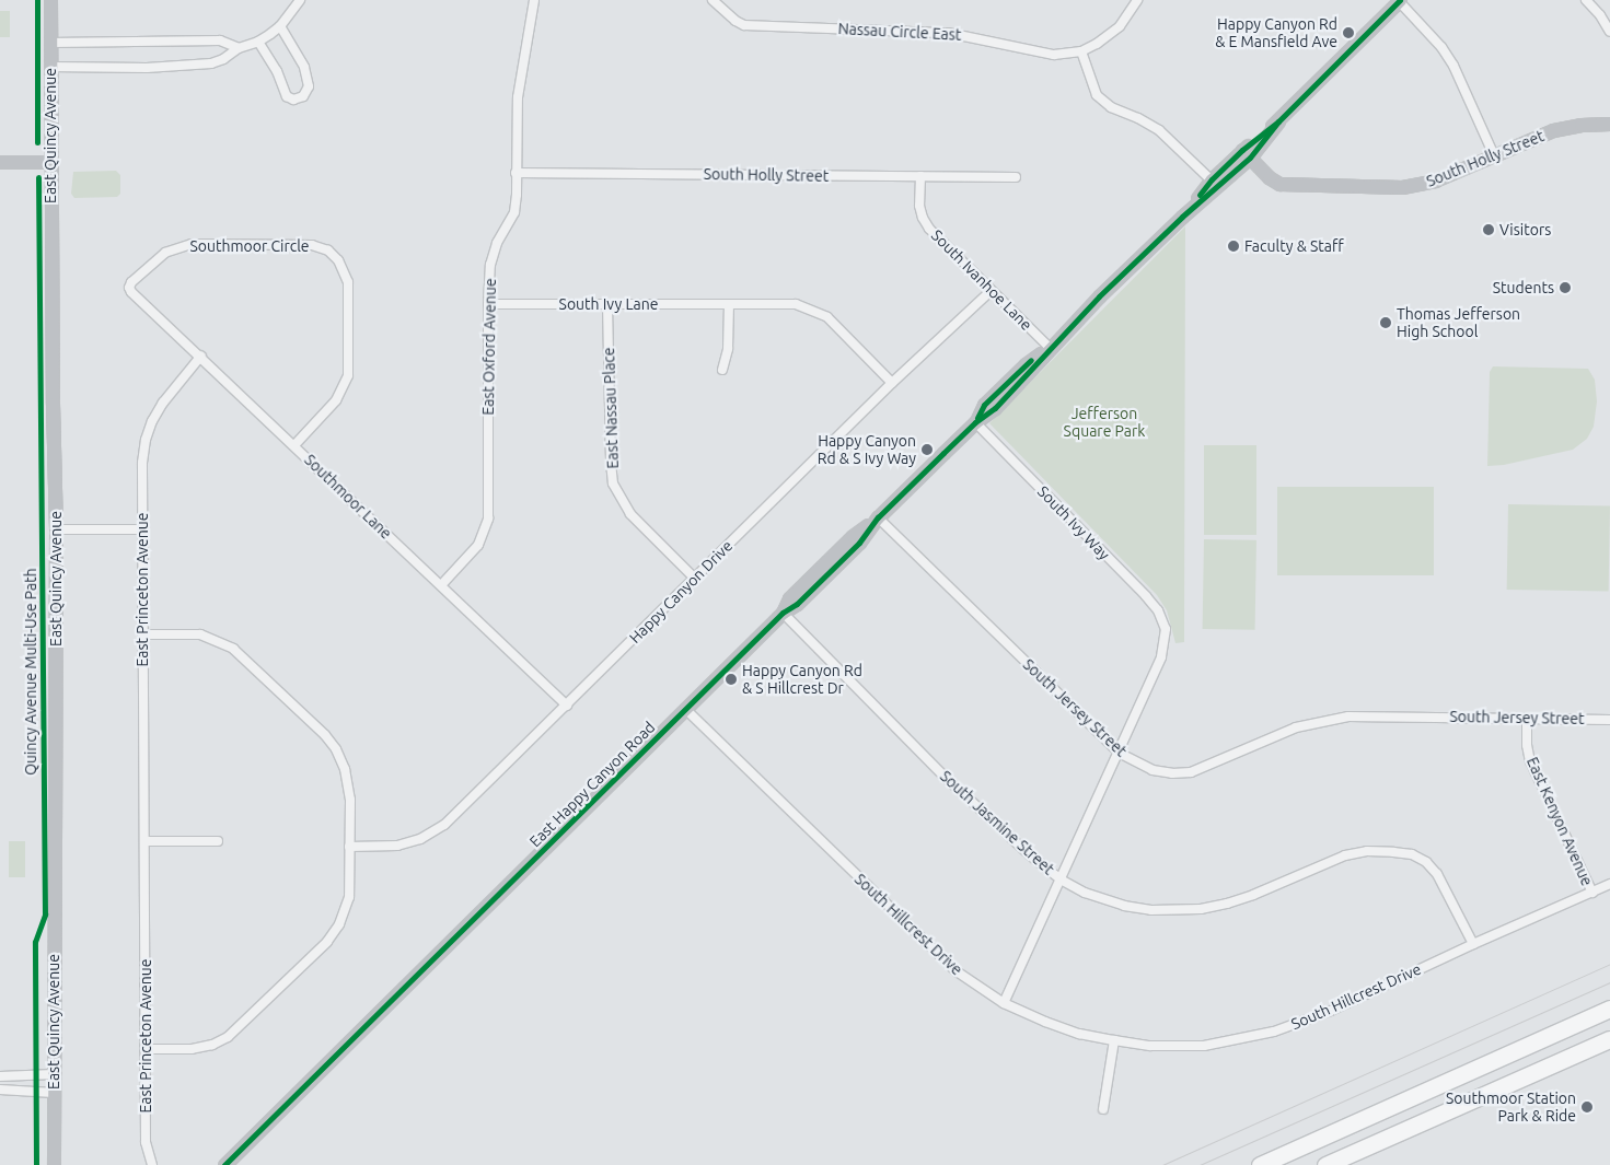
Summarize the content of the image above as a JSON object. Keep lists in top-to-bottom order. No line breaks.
{"streets":{"street":["Nassau Circle East","East Quincy Avenue","South Holly Street","Southmoor Circle","South Ivanhoe Lane","South Ivy Lane","East Oxford Avenue","East Nassau Place","Southmoor Lane","South Ivy Way","East Princeton Avenue","Happy Canyon Drive","South Jersey Street","East Happy Canyon Road","East Kenyon Avenue","South Jasmine Street","South Hillcrest Drive"],"cycle path":["Quincy Avenue Multi-Use Path"]},"crossings":[["South Holly Street","South Ivanhoe Lane"],["South Holly Street","East Oxford Avenue"],["South Holly Street","East Happy Canyon Road"],["Southmoor Circle","Southmoor Lane"],["South Ivanhoe Lane","Happy Canyon Drive"],["South Ivanhoe Lane","East Happy Canyon Road"],["South Ivy Lane","East Oxford Avenue"],["South Ivy Lane","East Nassau Place"],["South Ivy Lane","Happy Canyon Drive"],["East Oxford Avenue","Southmoor Lane"],["East Nassau Place","Happy Canyon Drive"],["Southmoor Lane","East Princeton Avenue"],["Southmoor Lane","Happy Canyon Drive"],["South Ivy Way","South Jersey Street"],["South Ivy Way","East Happy Canyon Road"],["South Jersey Street","East Happy Canyon Road"],["South Jersey Street","East Kenyon Avenue"],["East Happy Canyon Road","South Jasmine Street"],["East Happy Canyon Road","South Hillcrest Drive"],["East Kenyon Avenue","South Hillcrest Drive"],["South Jasmine Street","South Hillcrest Drive"]],"parks":["Jefferson Square Park"],"places":["Happy Canyon Rd & E Mansfield Ave","Visitors","Faculty & Staff","Students","Thomas Jefferson High School","Happy Canyon Rd & S Ivy Way","Happy Canyon Rd & S Hillcrest Dr","Southmoor Station Park & Ride"]}
